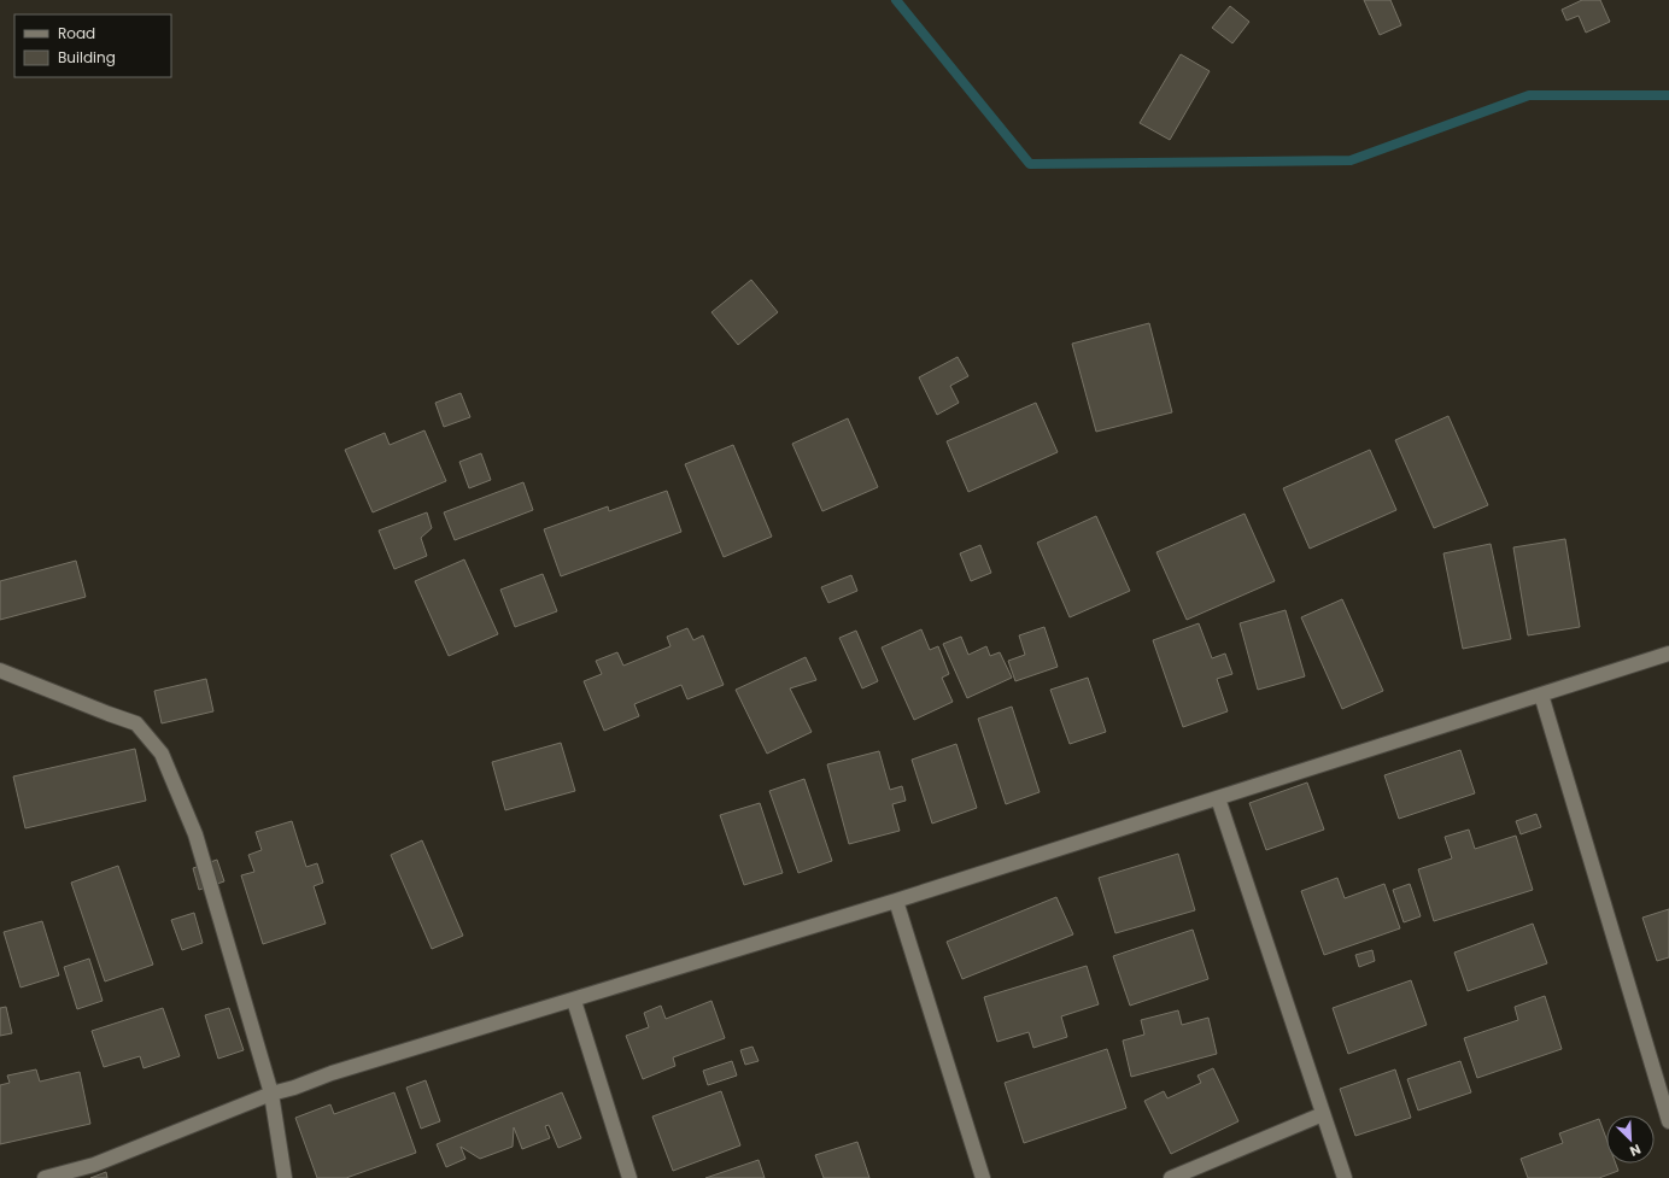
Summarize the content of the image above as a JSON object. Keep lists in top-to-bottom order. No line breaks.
{"legend":["Road","Building"],"north":"bottom right"}
